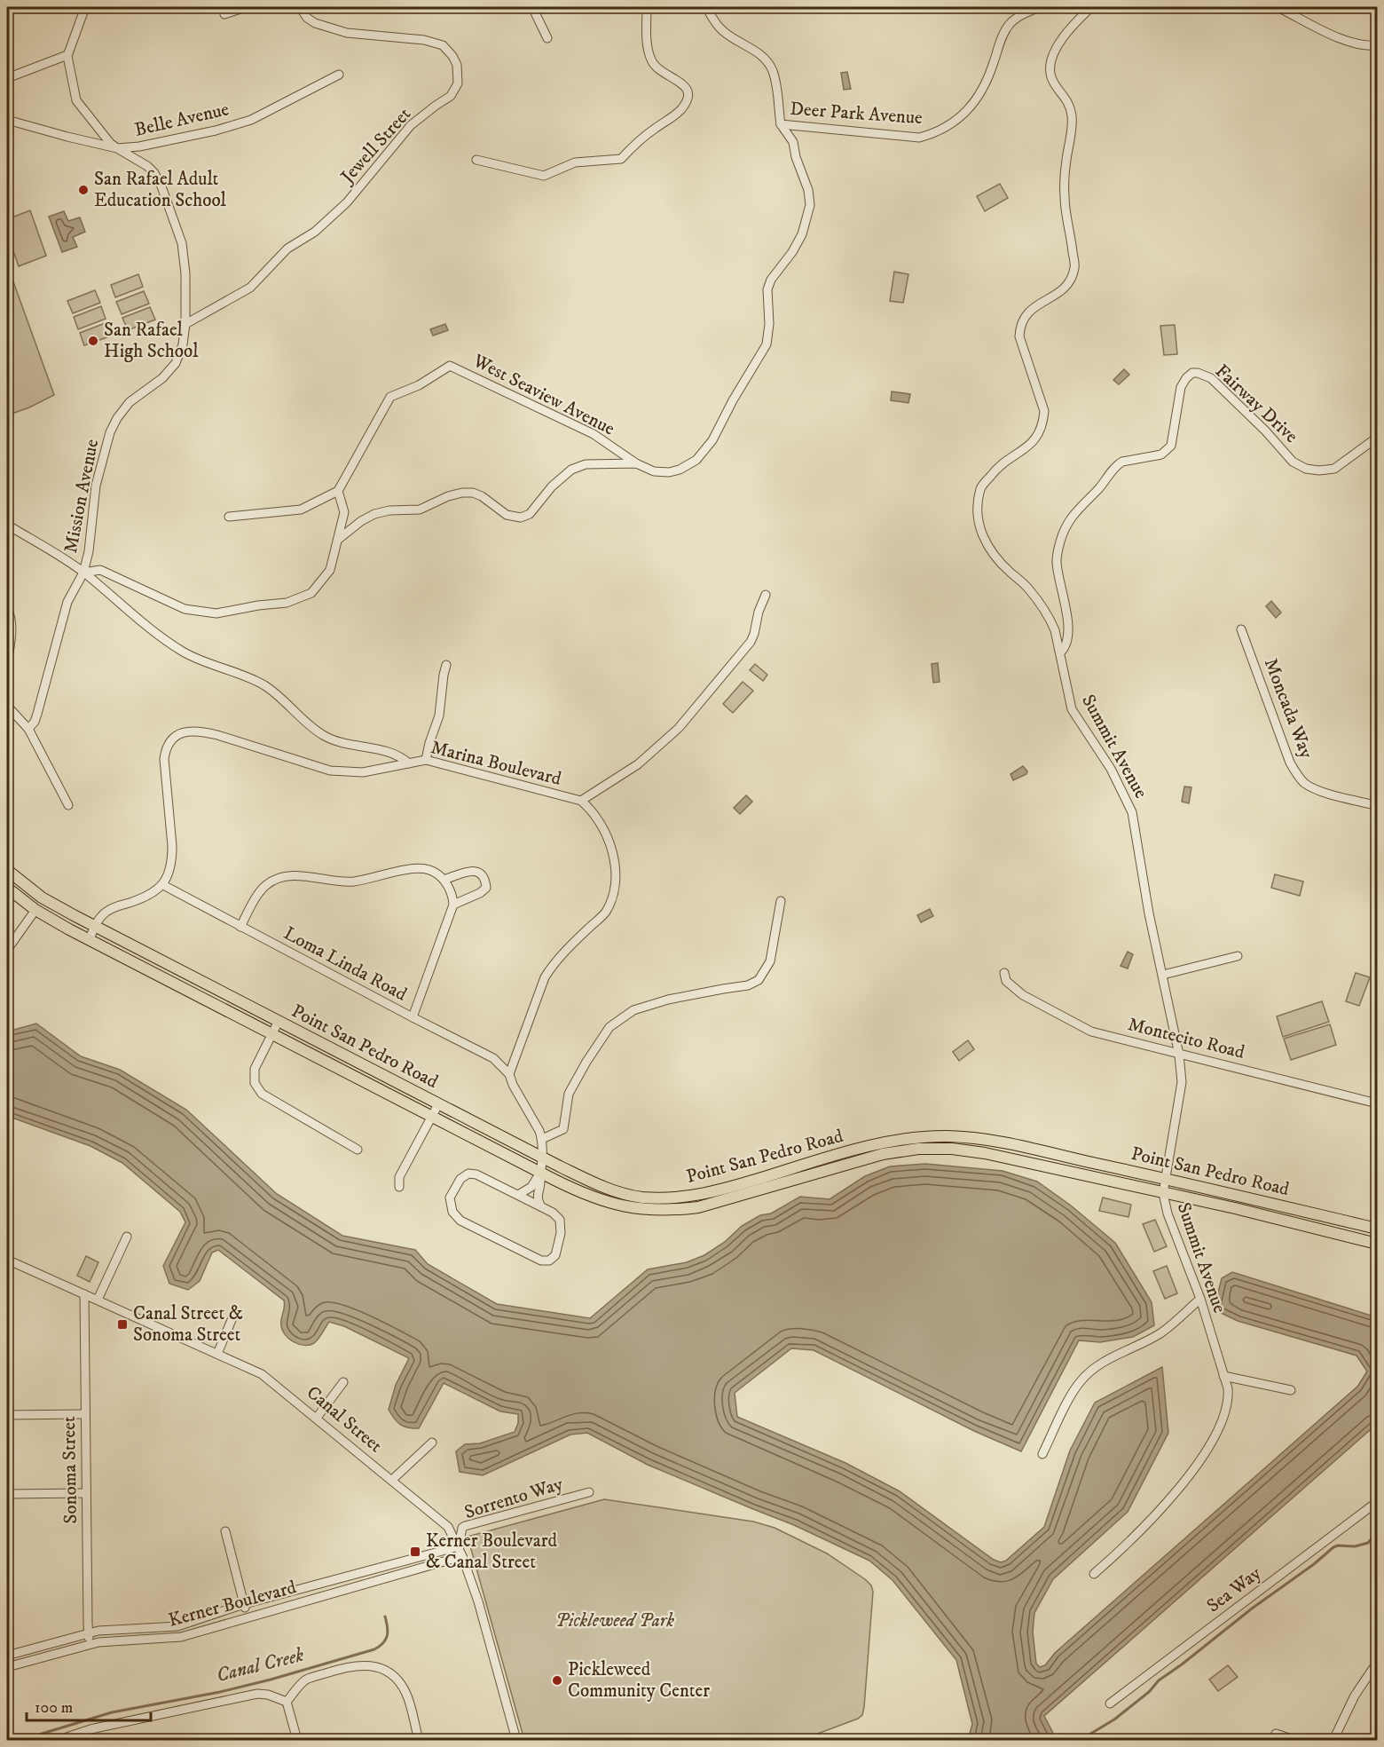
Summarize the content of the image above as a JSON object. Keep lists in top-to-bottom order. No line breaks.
{"streets":{"main road":["Point San Pedro Road"],"street":["Deer Park Avenue","Belle Avenue","Jewell Street","West Seaview Avenue","Fairway Drive","Mission Avenue","Moncada Way","Summit Avenue","Marina Boulevard","Loma Linda Road","Montecito Road","Canal Street","Sonoma Street","Sorrento Way","Sea Way","Kerner Boulevard"]},"crossings":[["Belle Avenue","Mission Avenue"],["Jewell Street","Mission Avenue"],["Fairway Drive","Summit Avenue"],["Summit Avenue","Montecito Road"],["Summit Avenue","Point San Pedro Road"],["Marina Boulevard","Loma Linda Road"],["Canal Street","Sonoma Street"],["Canal Street","Sorrento Way"],["Canal Street","Kerner Boulevard"],["Sonoma Street","Kerner Boulevard"],["Sorrento Way","Kerner Boulevard"]],"water":["Canal Creek"],"parks":["Pickleweed Park"],"places":{"other":["San Rafael Adult Education School","San Rafael High School","Pickleweed Community Center"],"transit":["Canal Street & Sonoma Street","Kerner Boulevard & Canal Street"]},"scale_bar":"100 m"}
